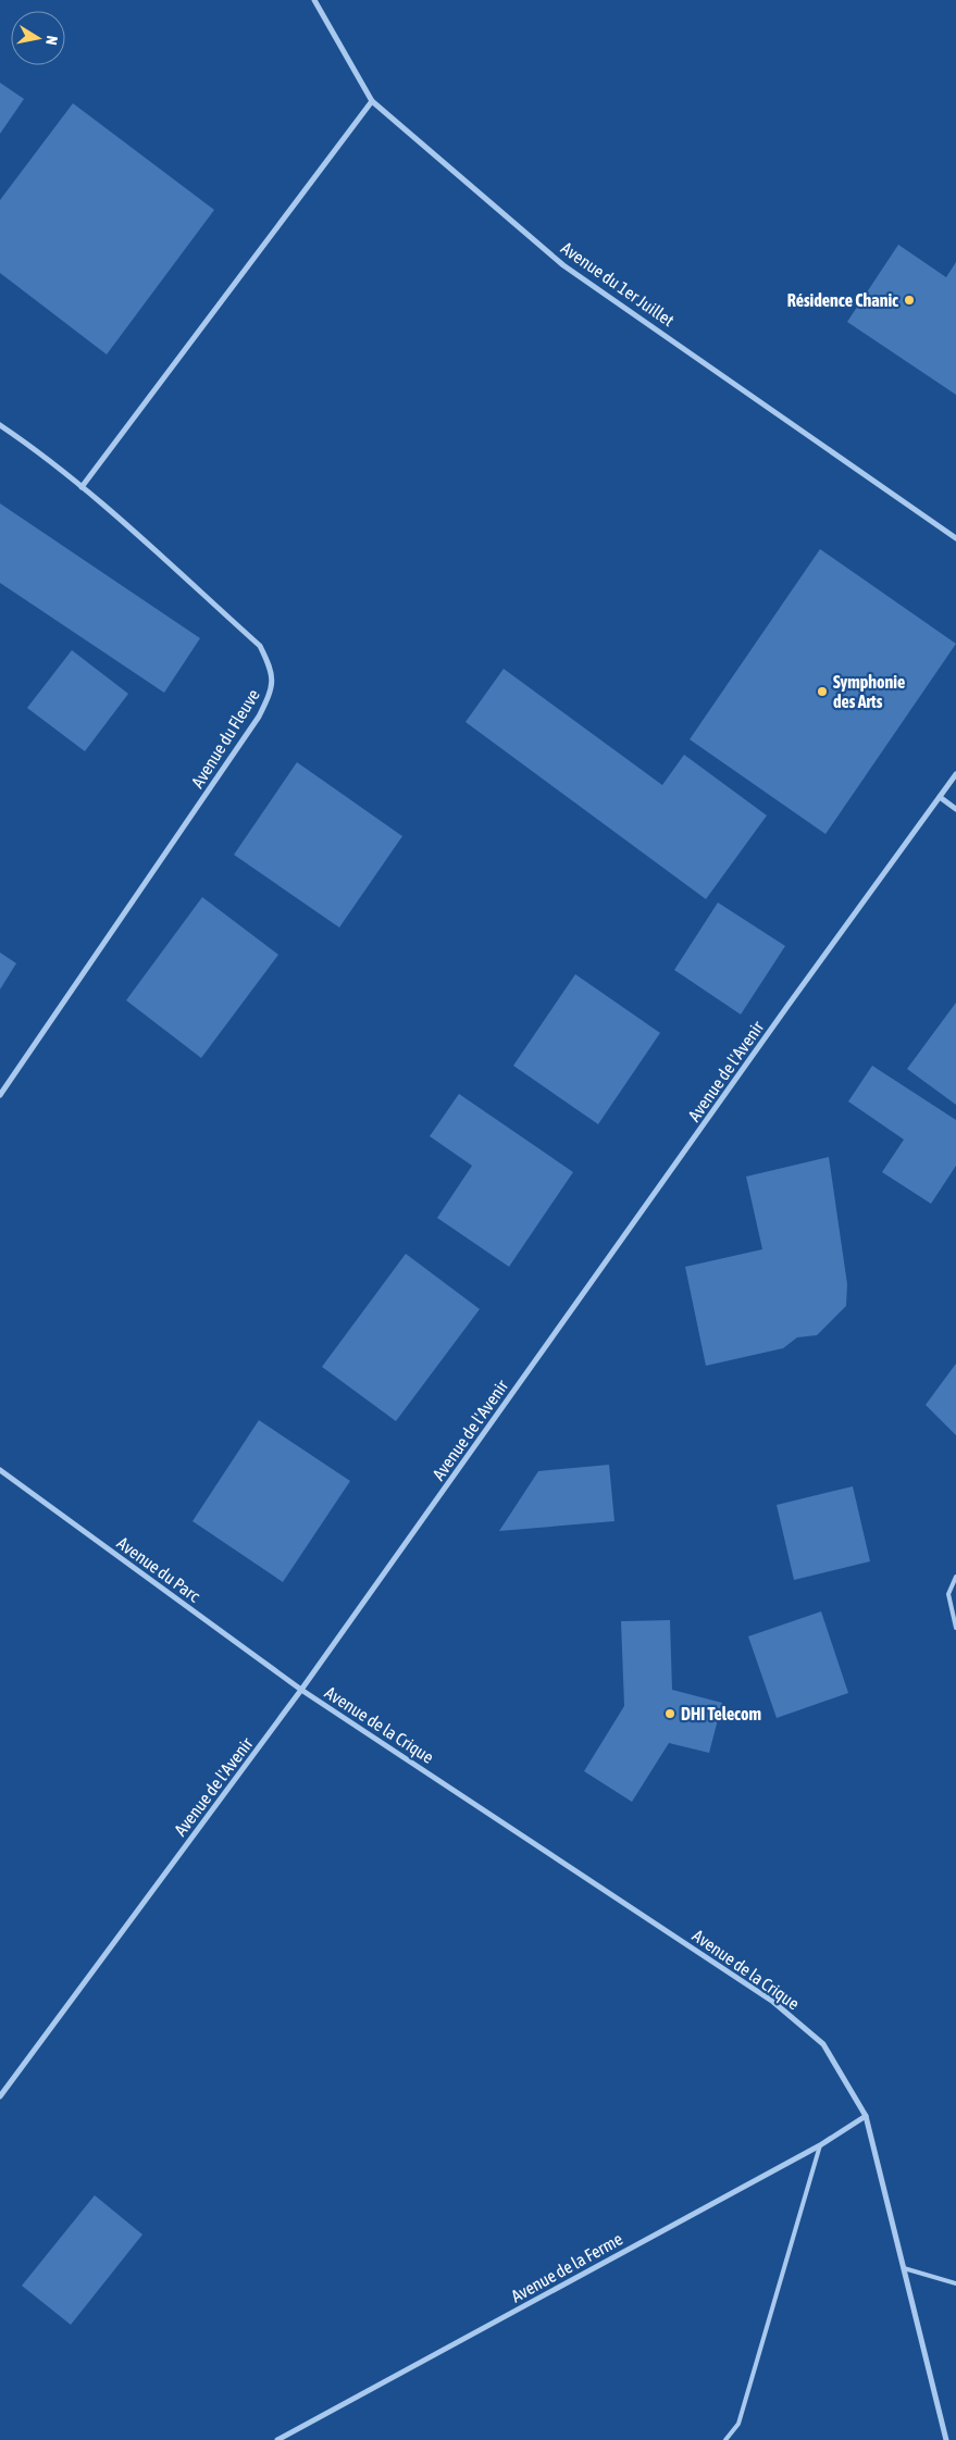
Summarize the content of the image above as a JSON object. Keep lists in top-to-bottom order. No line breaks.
{"streets":{"street":["Avenue du 1er Juillet","Avenue du Fleuve","Avenue de l'Avenir","Avenue du Parc","Avenue de la Crique","Avenue de la Ferme"]},"crossings":[["Avenue de l'Avenir","Avenue du Parc"],["Avenue de l'Avenir","Avenue de la Crique"],["Avenue du Parc","Avenue de la Crique"],["Avenue de la Crique","Avenue de la Ferme"]],"places":["Résidence Chanic","Symphonie des Arts","DHI Telecom"],"north":"right"}
